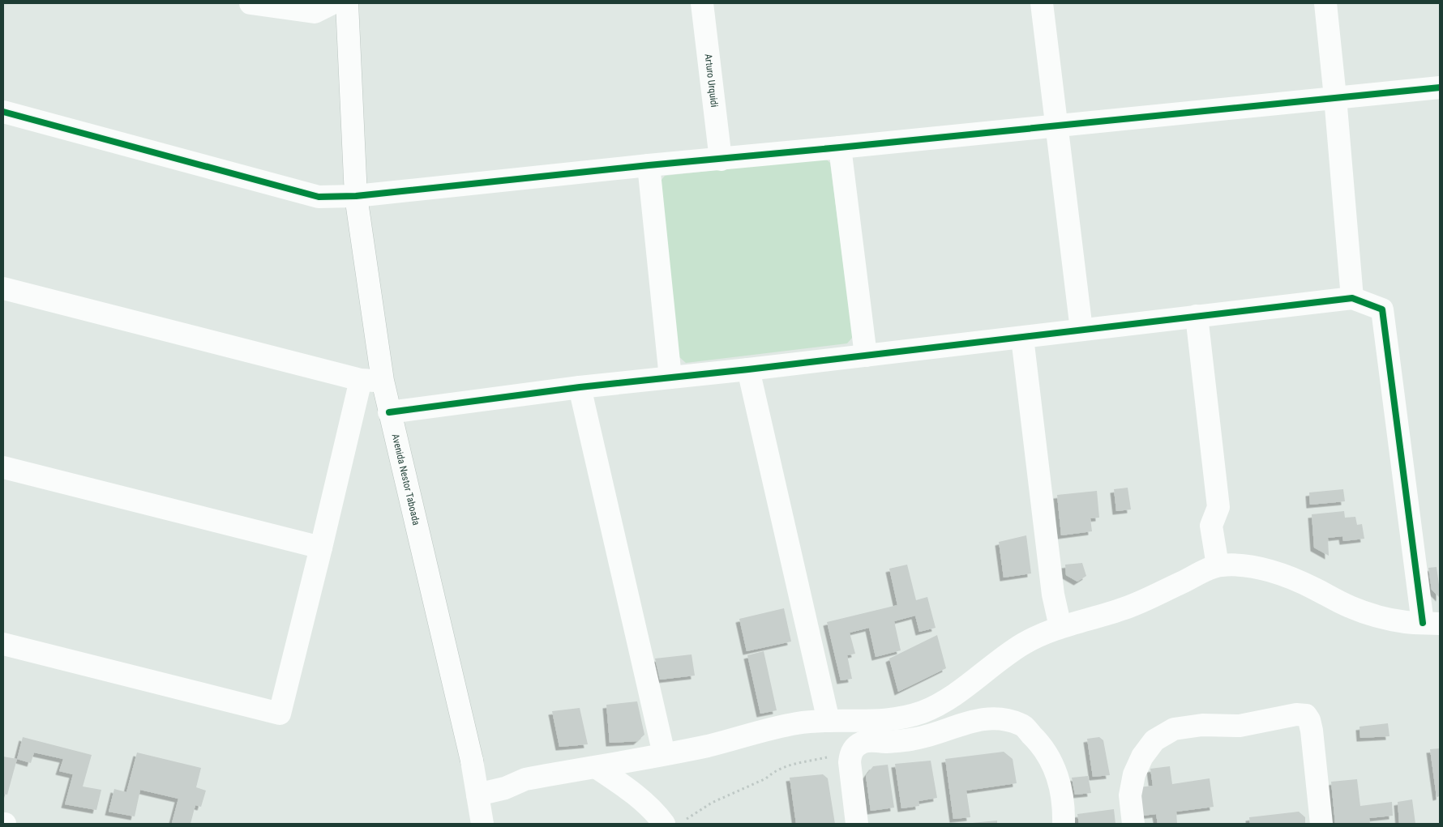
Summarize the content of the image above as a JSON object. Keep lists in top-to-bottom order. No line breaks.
{"streets":{"street":["Arturo Urquidi","Avenida Nestor Taboada"]}}
